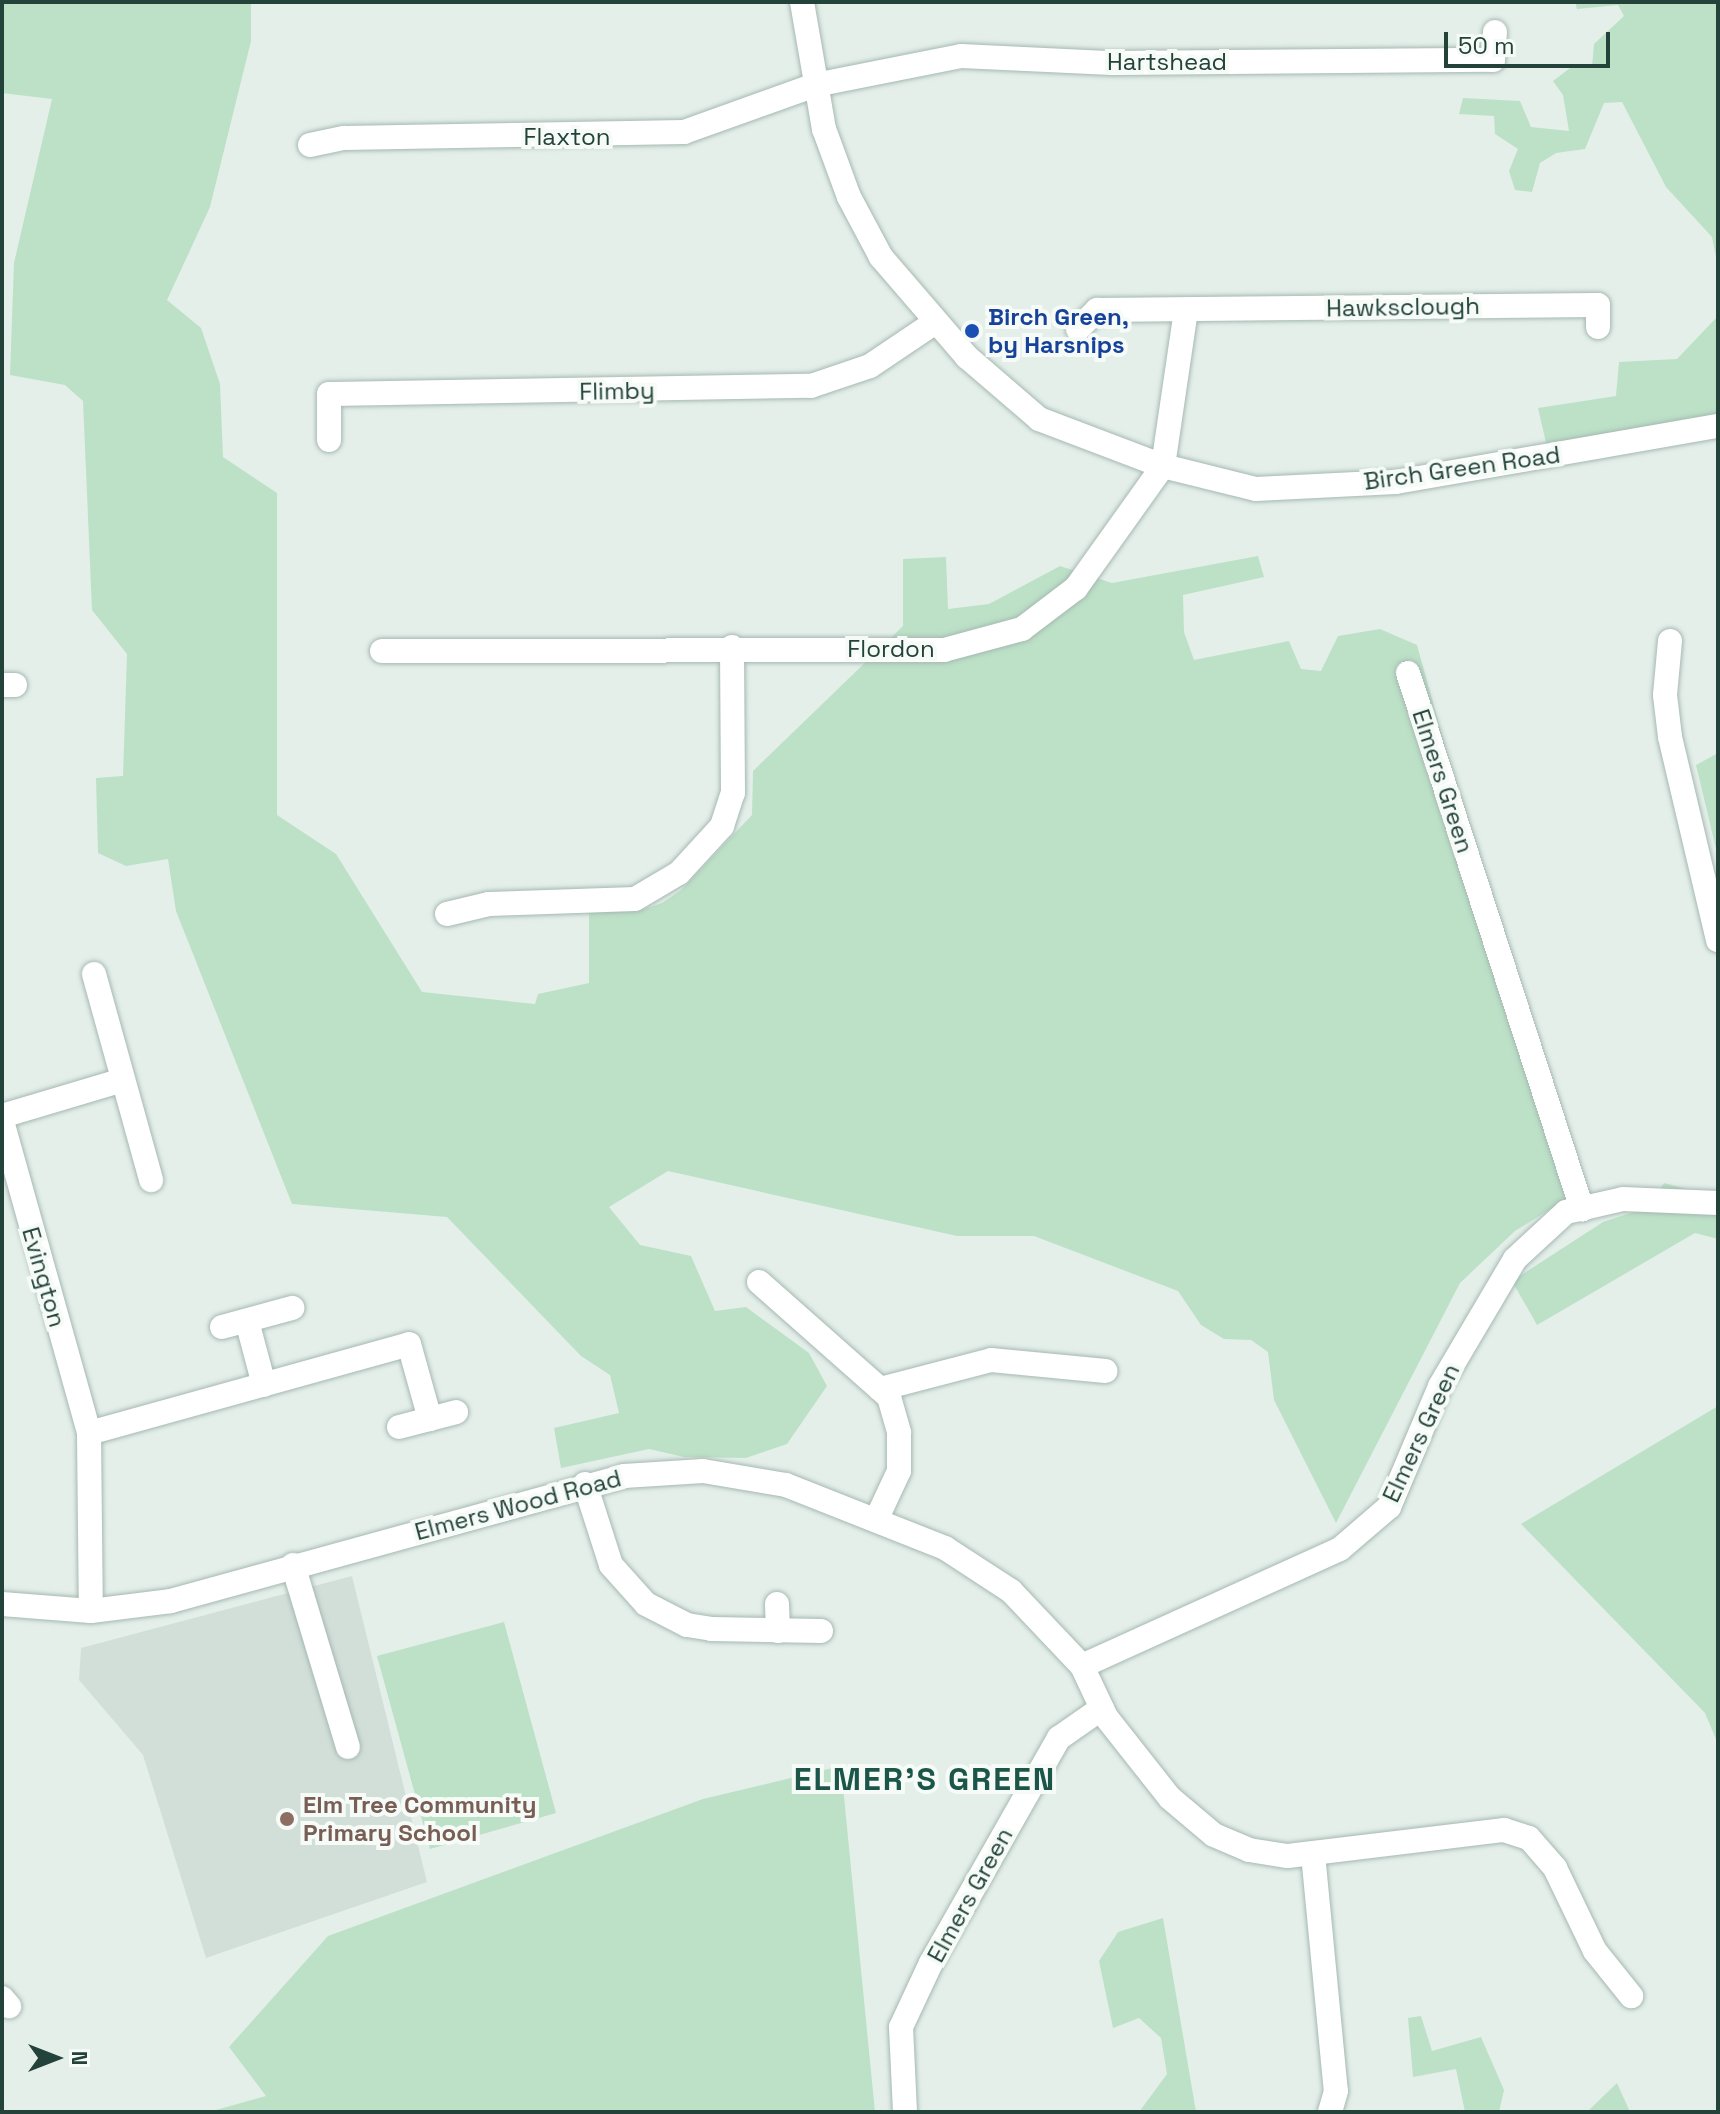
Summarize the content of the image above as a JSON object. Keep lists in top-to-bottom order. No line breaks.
{"streets":{"street":["Hartshead","Flaxton","Hawksclough","Flimby","Birch Green Road","Flordon","Elmers Green","Evington","Elmers Wood Road"]},"crossings":[["Hartshead","Flaxton"],["Hartshead","Birch Green Road"],["Flaxton","Birch Green Road"],["Flimby","Birch Green Road"],["Birch Green Road","Flordon"],["Elmers Green","Elmers Wood Road"],["Evington","Elmers Wood Road"]],"districts":["ELMER'S GREEN"],"places":["Birch Green, by Harsnips","Elm Tree Community Primary School"],"scale_bar":"50 m","north":"right"}
